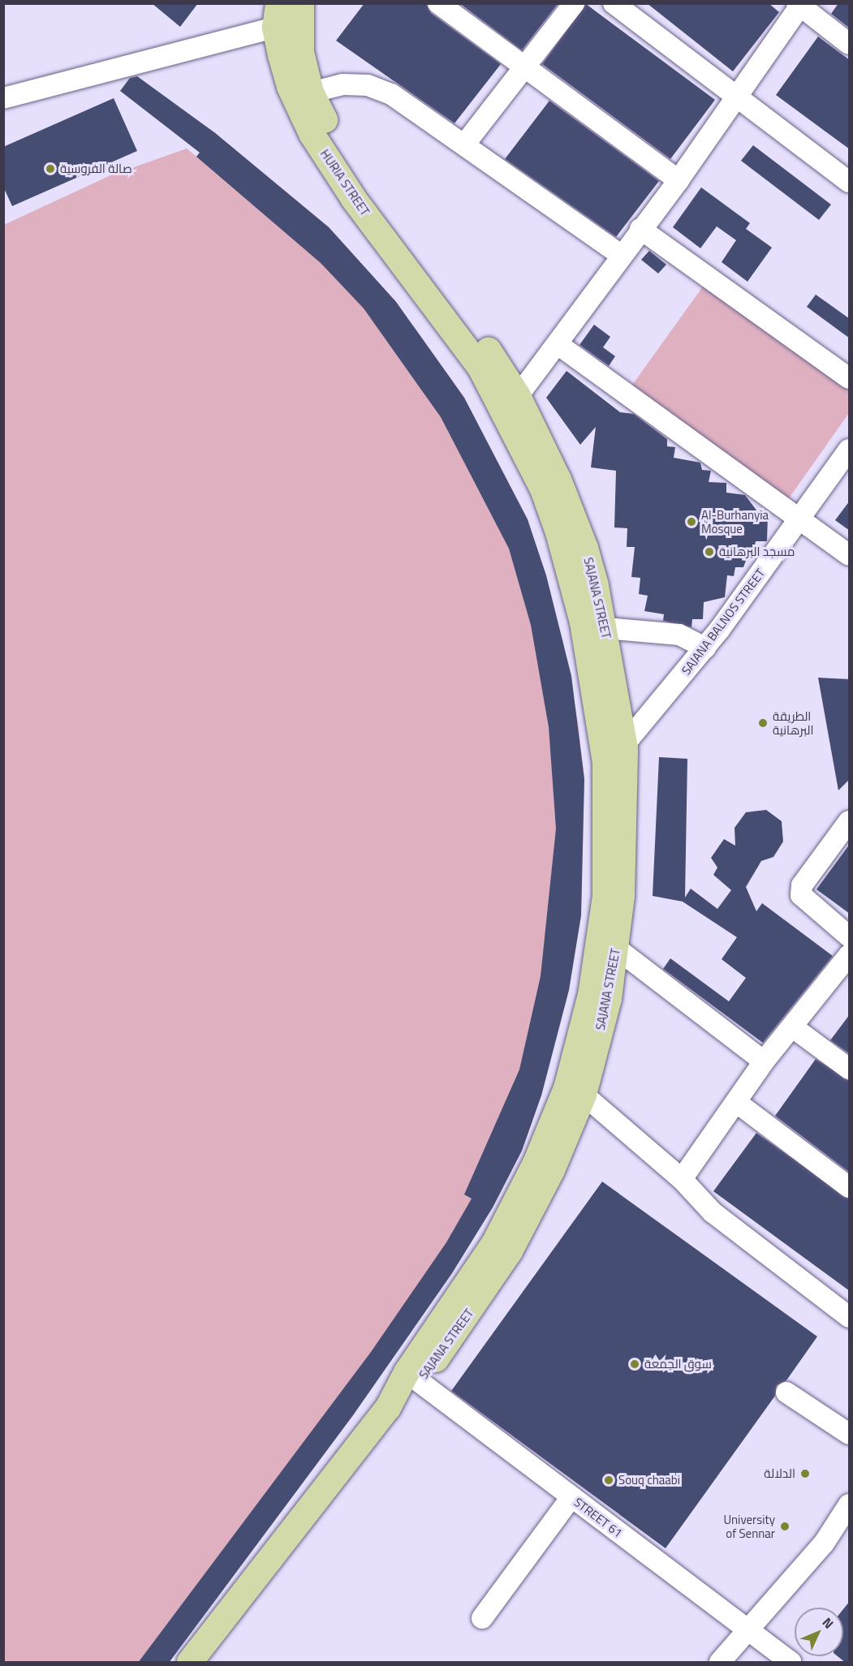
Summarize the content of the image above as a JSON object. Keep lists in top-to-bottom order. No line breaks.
{"streets":{"main road":["HURIA STREET","SAJANA STREET"],"street":["SAJANA BALNOS STREET","STREET 61"]},"crossings":[["HURIA STREET","SAJANA STREET"],["SAJANA STREET","SAJANA BALNOS STREET"],["SAJANA STREET","STREET 61"]],"places":["صالة الفروسية","Al-Burhanyia Mosque","مسجد البرهانية","الطريقة البرهانية","سوق الجمعة","الدلالة","Souq chaabi","University of Sennar"],"north":"top right"}
